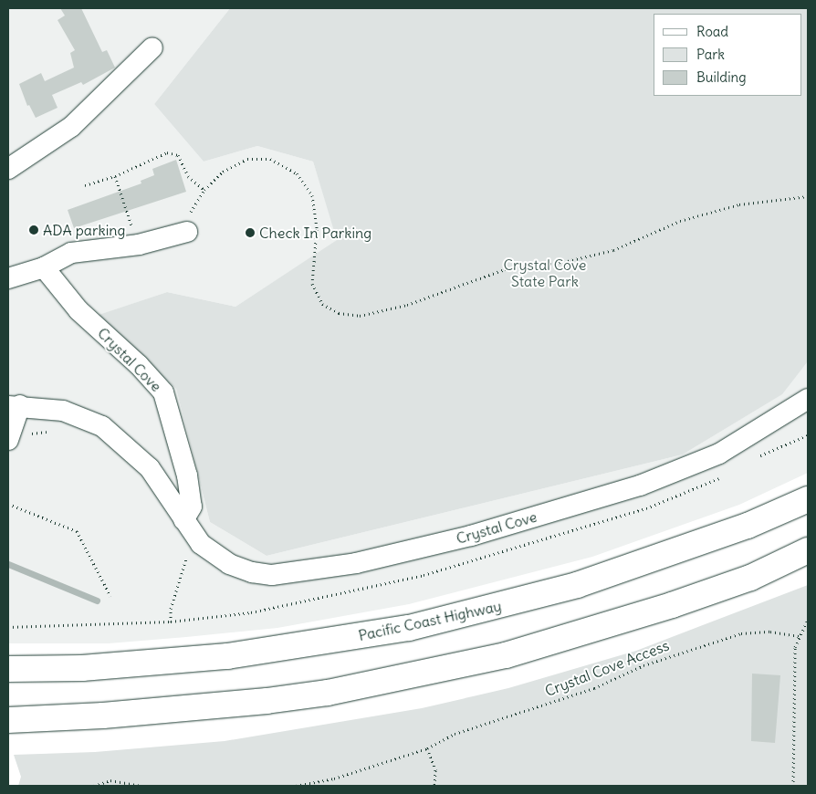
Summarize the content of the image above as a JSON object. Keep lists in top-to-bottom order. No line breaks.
{"streets":{"highway":["Pacific Coast Highway"],"street":["Crystal Cove"],"path":["Crystal Cove Access"]},"parks":["Crystal Cove State Park"],"places":["ADA parking","Check In Parking"],"legend":["Road","Park","Building"]}
